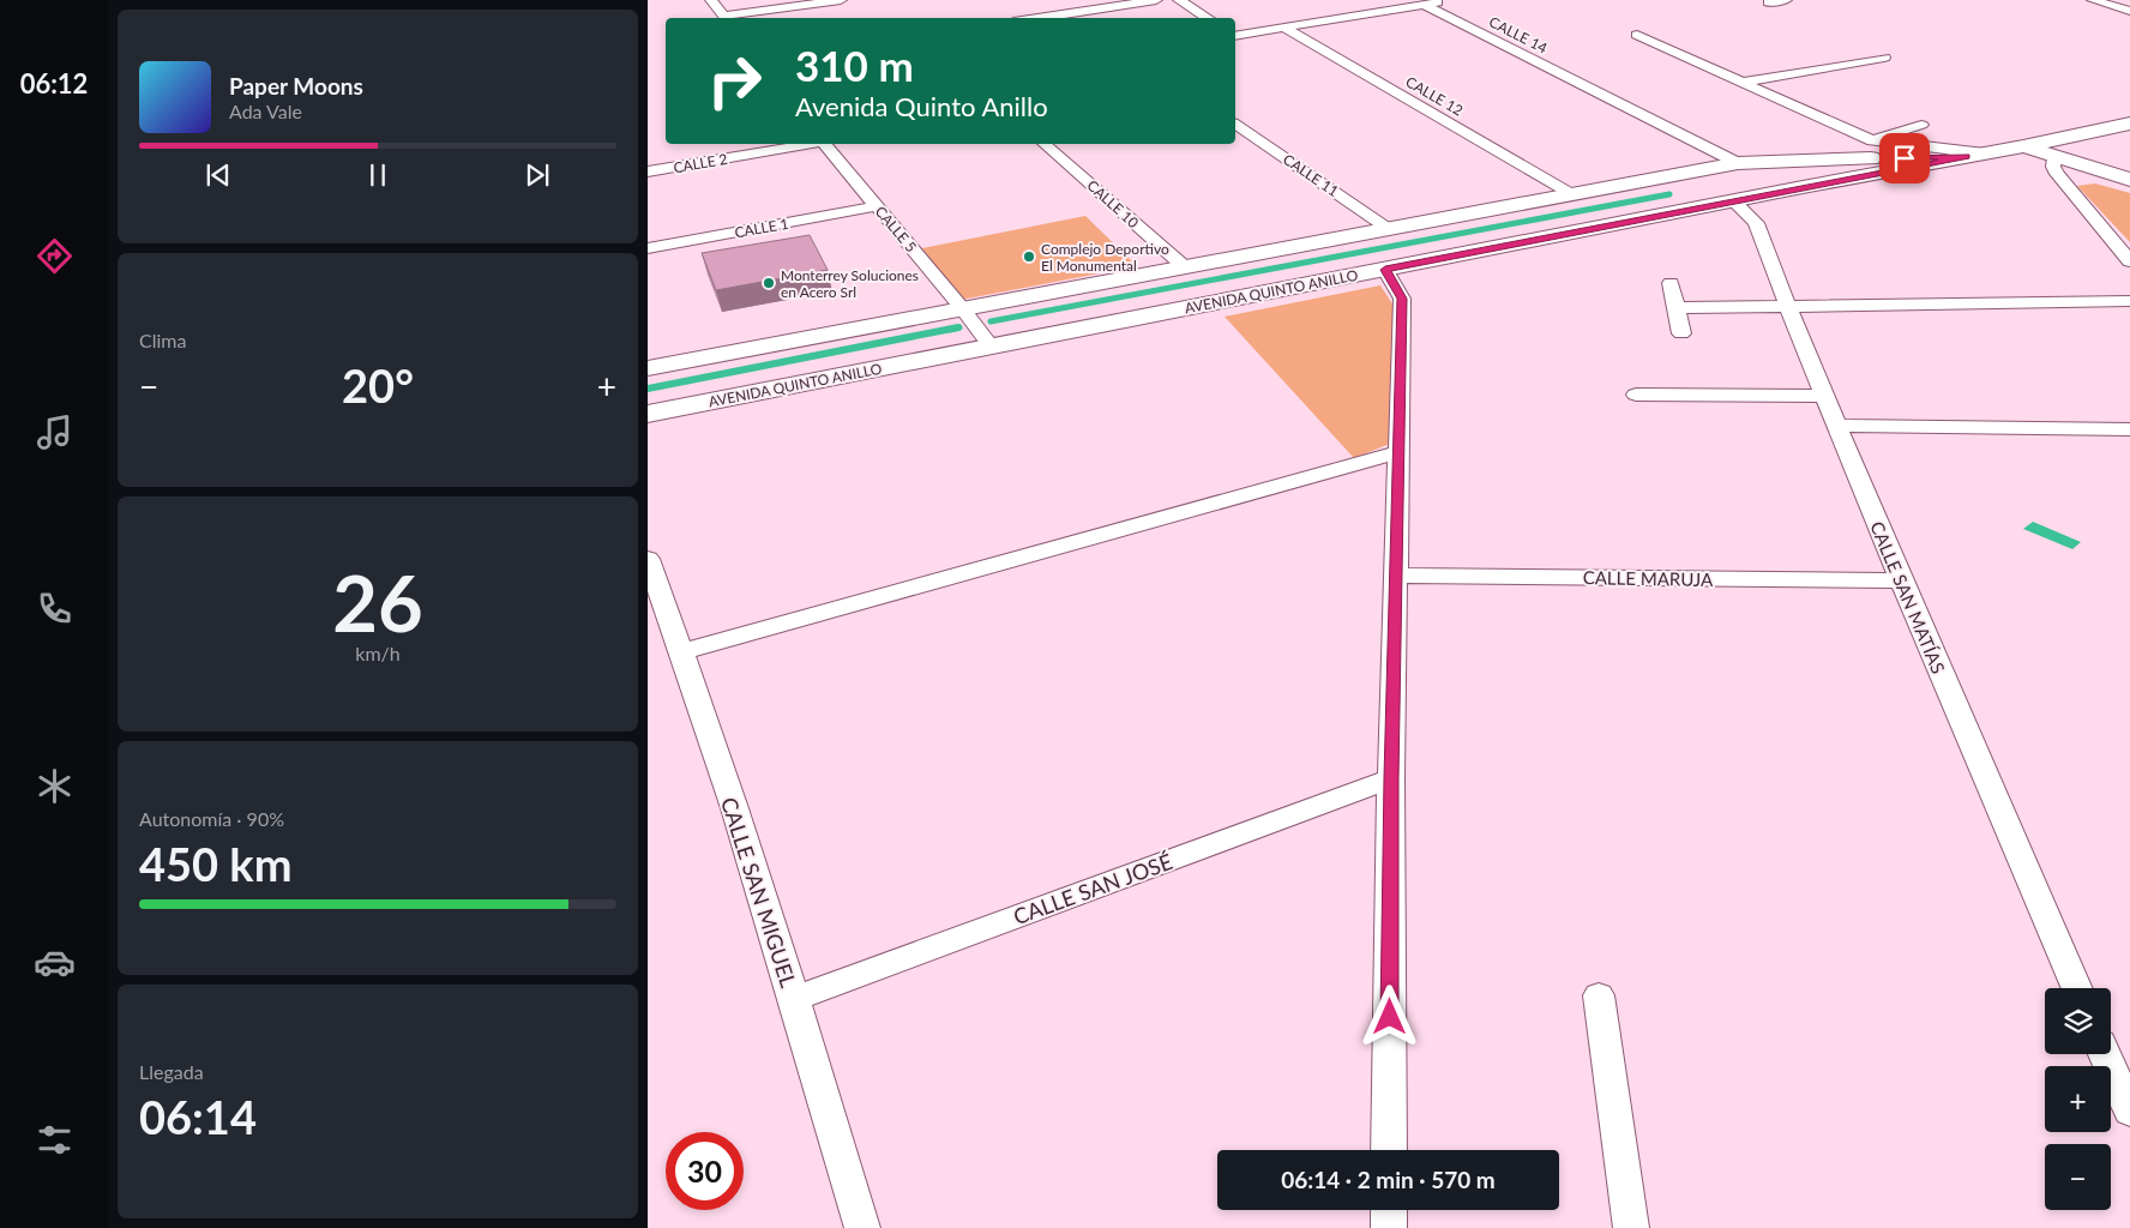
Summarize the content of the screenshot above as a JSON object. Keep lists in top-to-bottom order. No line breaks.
{"streets":{"main road":["AVENIDA QUINTO ANILLO"],"street":["CALLE 14","CALLE 12","CALLE 2","CALLE 11","CALLE 10","CALLE 1","CALLE 5","CALLE MARUJA","CALLE SAN MATÍAS","CALLE SAN JOSÉ","CALLE SAN MIGUEL"]},"crossings":[["CALLE 14","AVENIDA QUINTO ANILLO"],["CALLE 12","AVENIDA QUINTO ANILLO"],["CALLE 11","AVENIDA QUINTO ANILLO"],["CALLE 10","AVENIDA QUINTO ANILLO"],["CALLE 1","CALLE 5"],["CALLE 5","AVENIDA QUINTO ANILLO"],["AVENIDA QUINTO ANILLO","CALLE SAN MATÍAS"],["CALLE MARUJA","CALLE SAN MATÍAS"],["CALLE SAN JOSÉ","CALLE SAN MIGUEL"]],"places":["Complejo Deportivo El Monumental","Monterrey Soluciones en Acero Srl"],"page":{"tabs":"06:12","turn":["310 m","Avenida Quinto Anillo"],"song":["Paper Moons","Ada Vale"],"tile":["Clima",["26","km/h"],["Autonomía · 90%","450 km"],["Llegada","06:14"]],"heat":["−","20°","+"],"map_buttons":["+","−"],"limit":"30","trip":"06:14 · 2 min · 570 m"}}
